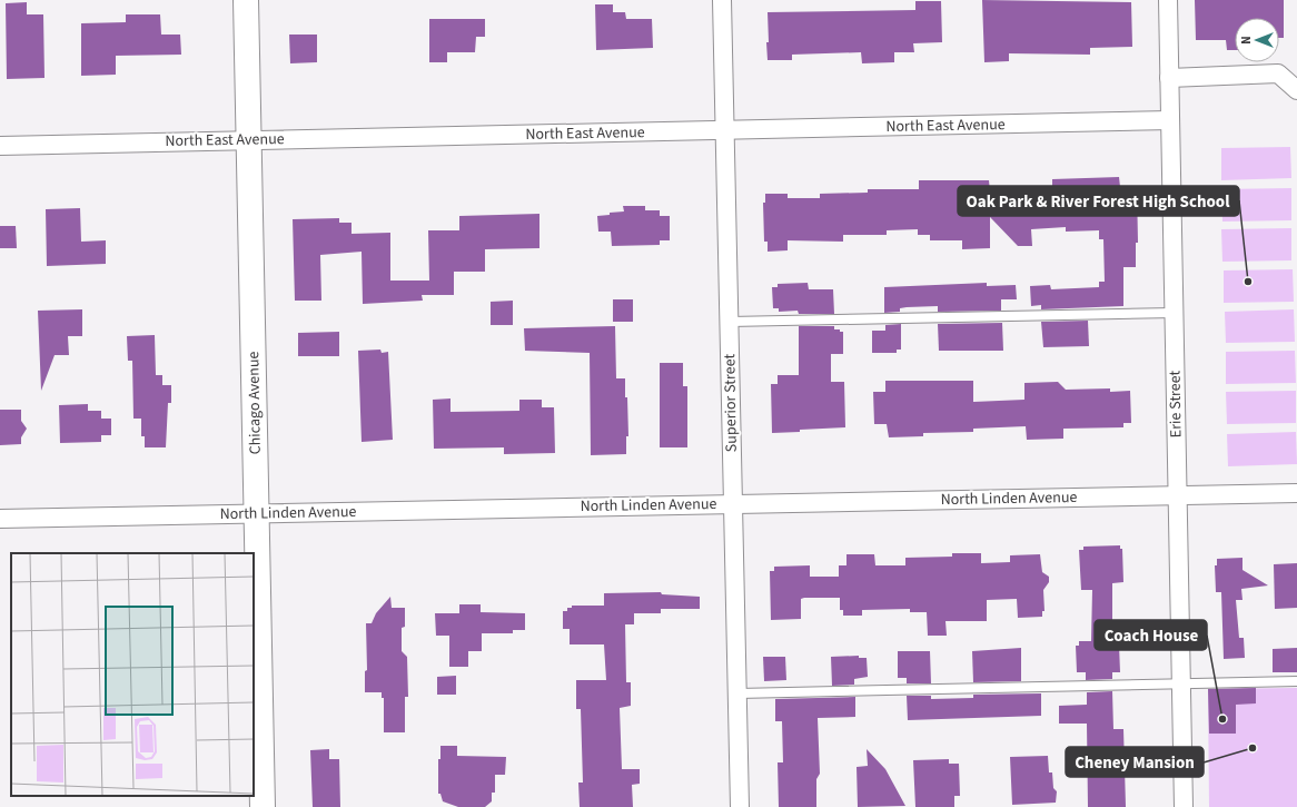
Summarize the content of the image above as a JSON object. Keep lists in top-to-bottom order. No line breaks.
{"streets":{"main road":["Chicago Avenue"],"street":["North East Avenue","Superior Street","Erie Street","North Linden Avenue"]},"crossings":[["North East Avenue","Chicago Avenue"],["North East Avenue","Superior Street"],["North East Avenue","Erie Street"],["Chicago Avenue","North Linden Avenue"],["Superior Street","North Linden Avenue"],["Erie Street","North Linden Avenue"]],"places":["Oak Park & River Forest High School","Coach House","Cheney Mansion"],"north":"left"}
